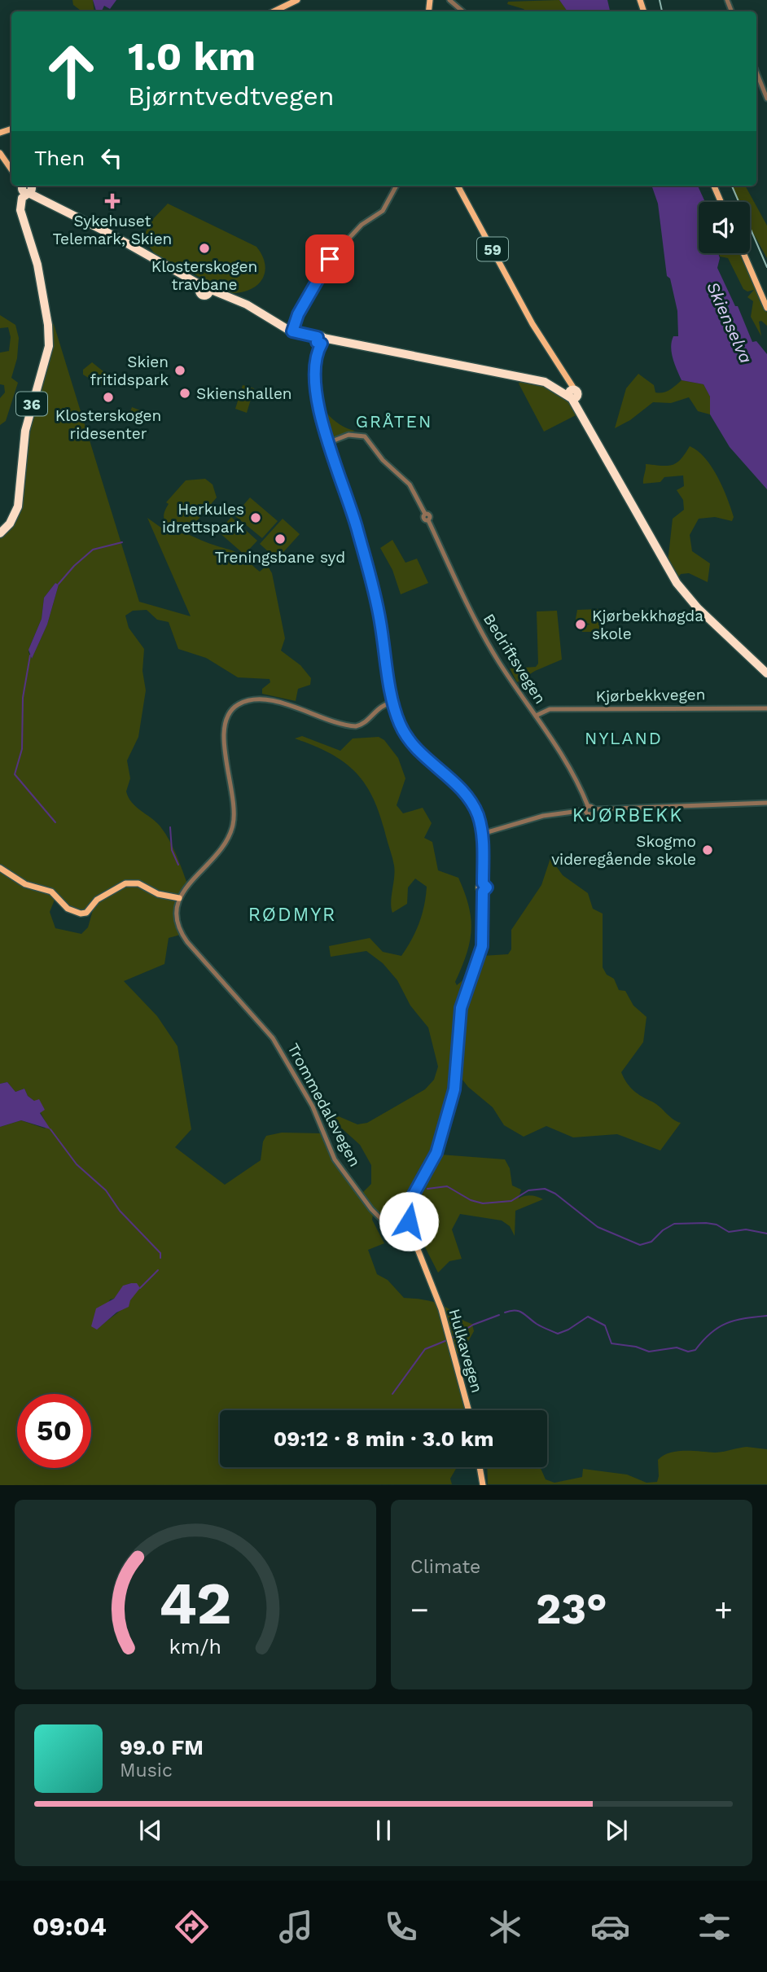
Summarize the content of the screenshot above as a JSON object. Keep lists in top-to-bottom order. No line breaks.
{"streets":{"highway":["36"],"main road":["59","Hulkavegen"],"street":["Bedriftsvegen","Kjørbekkvegen","Trommedalsvegen"]},"crossings":[["59","36"],["Bedriftsvegen","Kjørbekkvegen"],["Trommedalsvegen","Hulkavegen"]],"districts":["GRÅTEN","NYLAND","KJØRBEKK","RØDMYR"],"water":["Skienselva"],"places":{"health":["Sykehuset Telemark, Skien"],"other":["Klosterskogen travbane","Skien fritidspark","Skienshallen","Klosterskogen ridesenter","Herkules idrettspark","Treningsbane syd","Kjørbekkhøgda skole","Skogmo videregående skole"]},"page":{"turn":["1.0 km","Bjørntvedtvegen"],"then":"Then","limit":"50","trip":"09:12 · 8 min · 3.0 km","tile":"Climate","heat":["−","23°","+"],"song":["99.0 FM","Music"],"tabs":"09:04","gauge":["42","km/h"]}}
